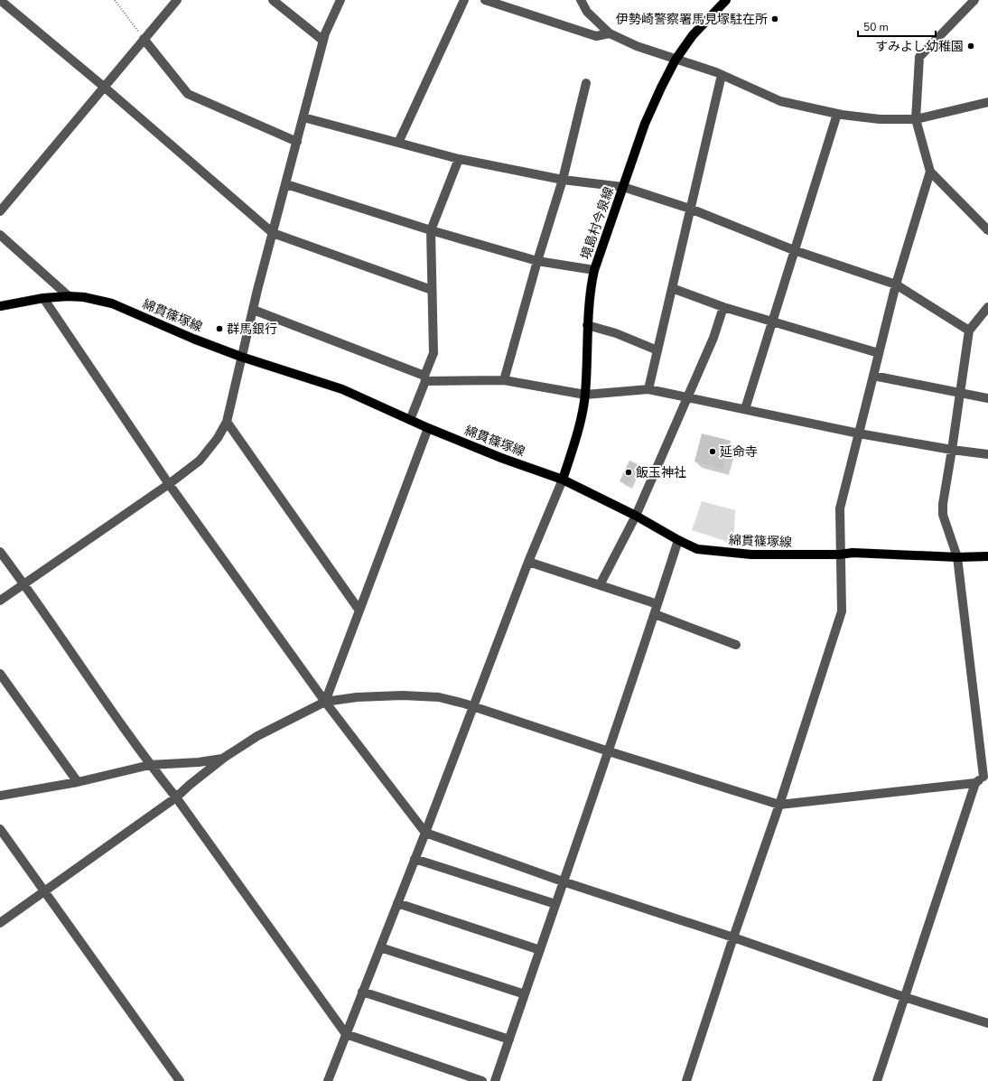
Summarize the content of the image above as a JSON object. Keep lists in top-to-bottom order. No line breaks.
{"streets":{"main road":["境島村今泉線","綿貫篠塚線"]},"crossings":[["境島村今泉線","綿貫篠塚線"]],"places":["伊勢崎警察署馬見塚駐在所","すみよし幼稚園","群馬銀行","延命寺","飯玉神社"],"scale_bar":"50 m"}
